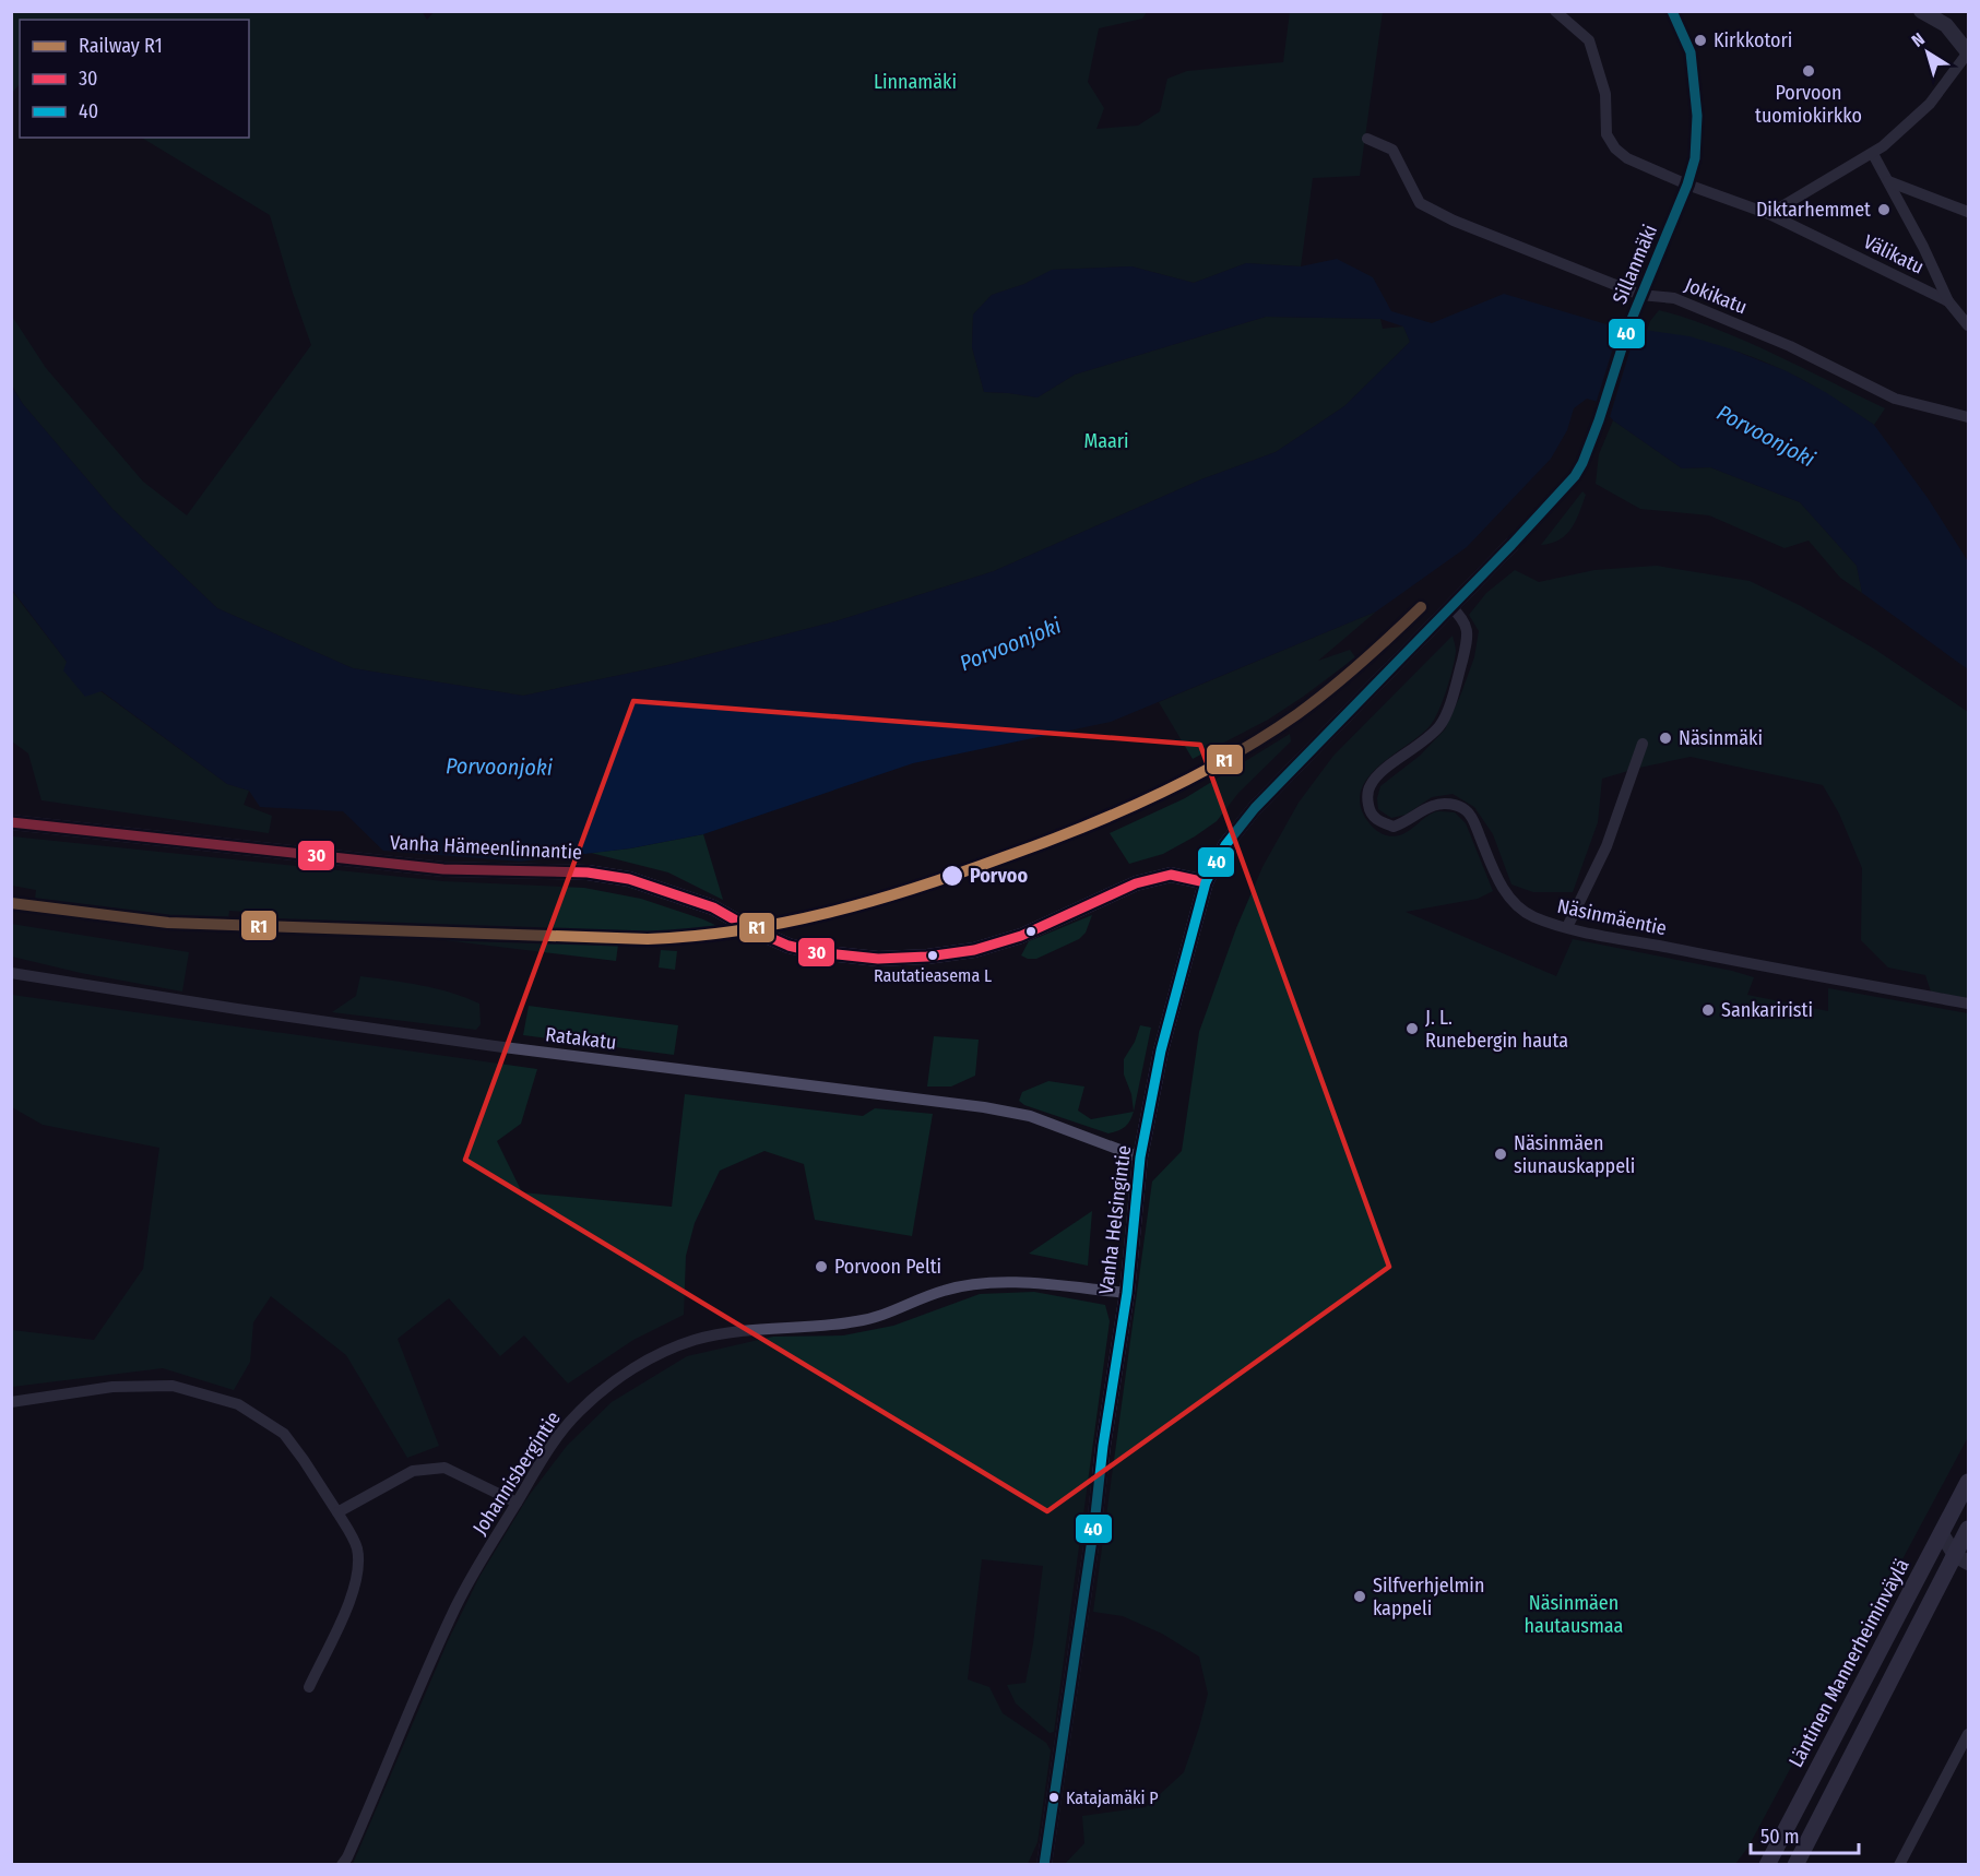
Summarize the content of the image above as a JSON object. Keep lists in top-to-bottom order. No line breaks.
{"streets":{"main road":["Läntinen Mannerheiminväylä"],"street":["Välikatu","Sillanmäki","Jokikatu","Vanha Hämeenlinnantie","Näsinmäentie","Ratakatu","Vanha Helsingintie","Johannisbergintie"]},"crossings":[["Välikatu","Sillanmäki"],["Sillanmäki","Jokikatu"],["Sillanmäki","Vanha Helsingintie"],["Vanha Hämeenlinnantie","Vanha Helsingintie"],["Näsinmäentie","Vanha Helsingintie"],["Ratakatu","Vanha Helsingintie"],["Vanha Helsingintie","Johannisbergintie"]],"water":["Porvoonjoki"],"parks":["Linnamäki","Maari","Näsinmäen hautausmaa"],"places":["Kirkkotori","Porvoon tuomiokirkko","Diktarhemmet","Näsinmäki","Porvoo","Rautatieasema L","Sankariristi","J. L. Runebergin hauta","Näsinmäen siunauskappeli","Porvoon Pelti","Silfverhjelmin kappeli","Katajamäki P"],"lines":["transit line 40","rail line R1","transit line 30"],"legend":["Railway R1","30","40"],"scale_bar":"50 m","north":"top left"}
